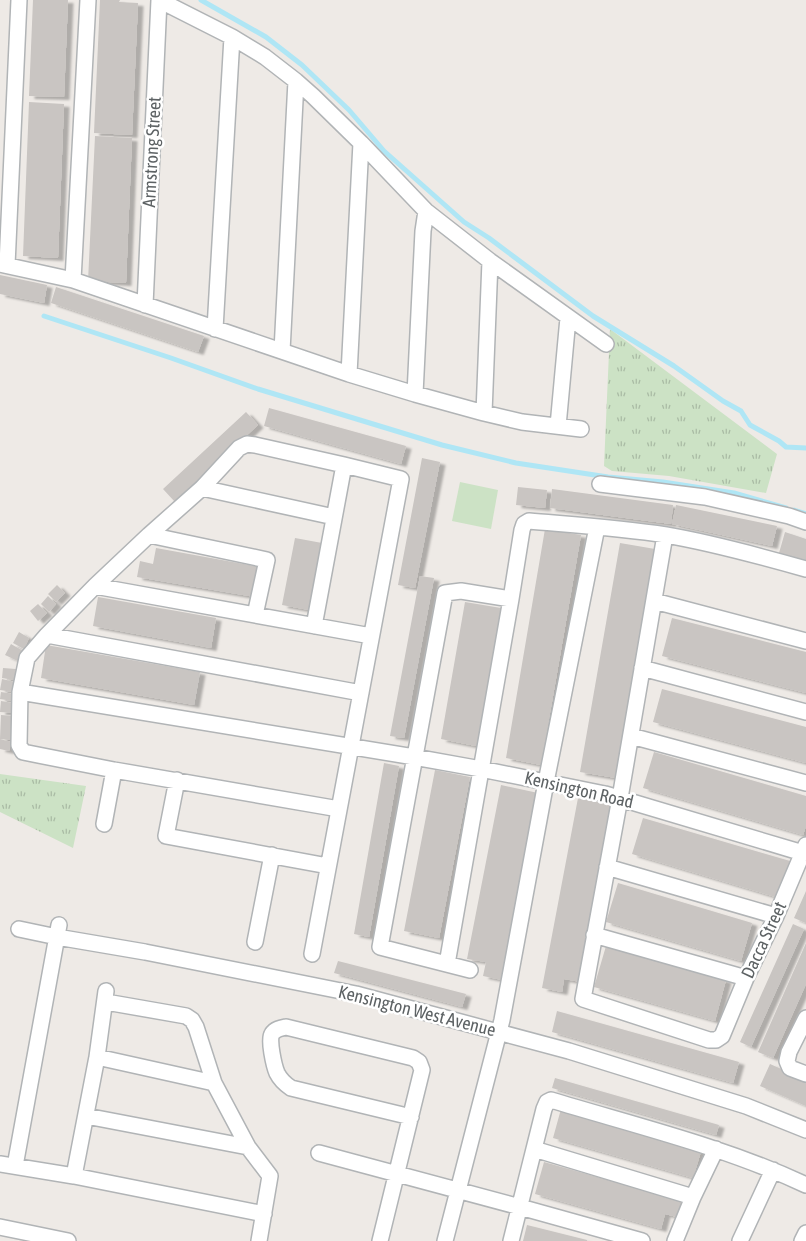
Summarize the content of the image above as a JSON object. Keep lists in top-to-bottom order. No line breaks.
{"streets":{"street":["Armstrong Street","Kensington Road","Dacca Street","Kensington West Avenue"]},"crossings":[["Kensington Road","Dacca Street"]]}
